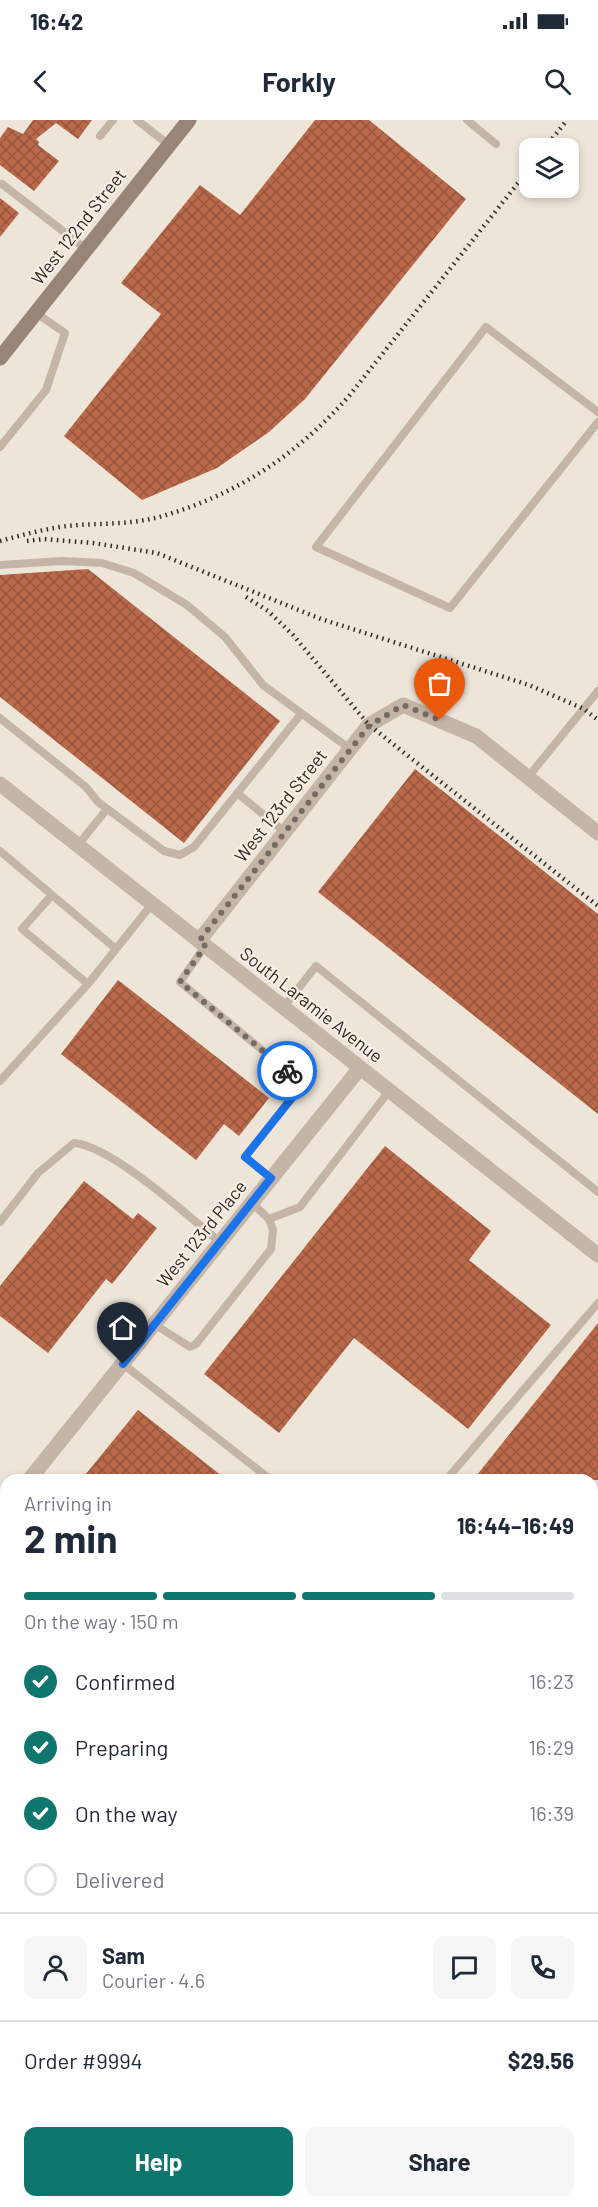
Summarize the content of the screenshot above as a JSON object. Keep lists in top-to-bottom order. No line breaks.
{"streets":{"street":["West 122nd Street","West 123rd Street","South Laramie Avenue","West 123rd Place"]},"crossings":[["West 123rd Street","South Laramie Avenue"],["South Laramie Avenue","West 123rd Place"]],"page":{"status":"16:42","header":"Forkly","heading":["2 min","Arriving in","16:44–16:49"],"panel":["Sam","Courier · 4.6","Order #9994","$29.56"],"bar":"On the way · 150 m","list":[["Confirmed","16:23"],["Preparing","16:29"],["On the way","16:39"],"Delivered"],"buttons":["Help","Share"]}}
